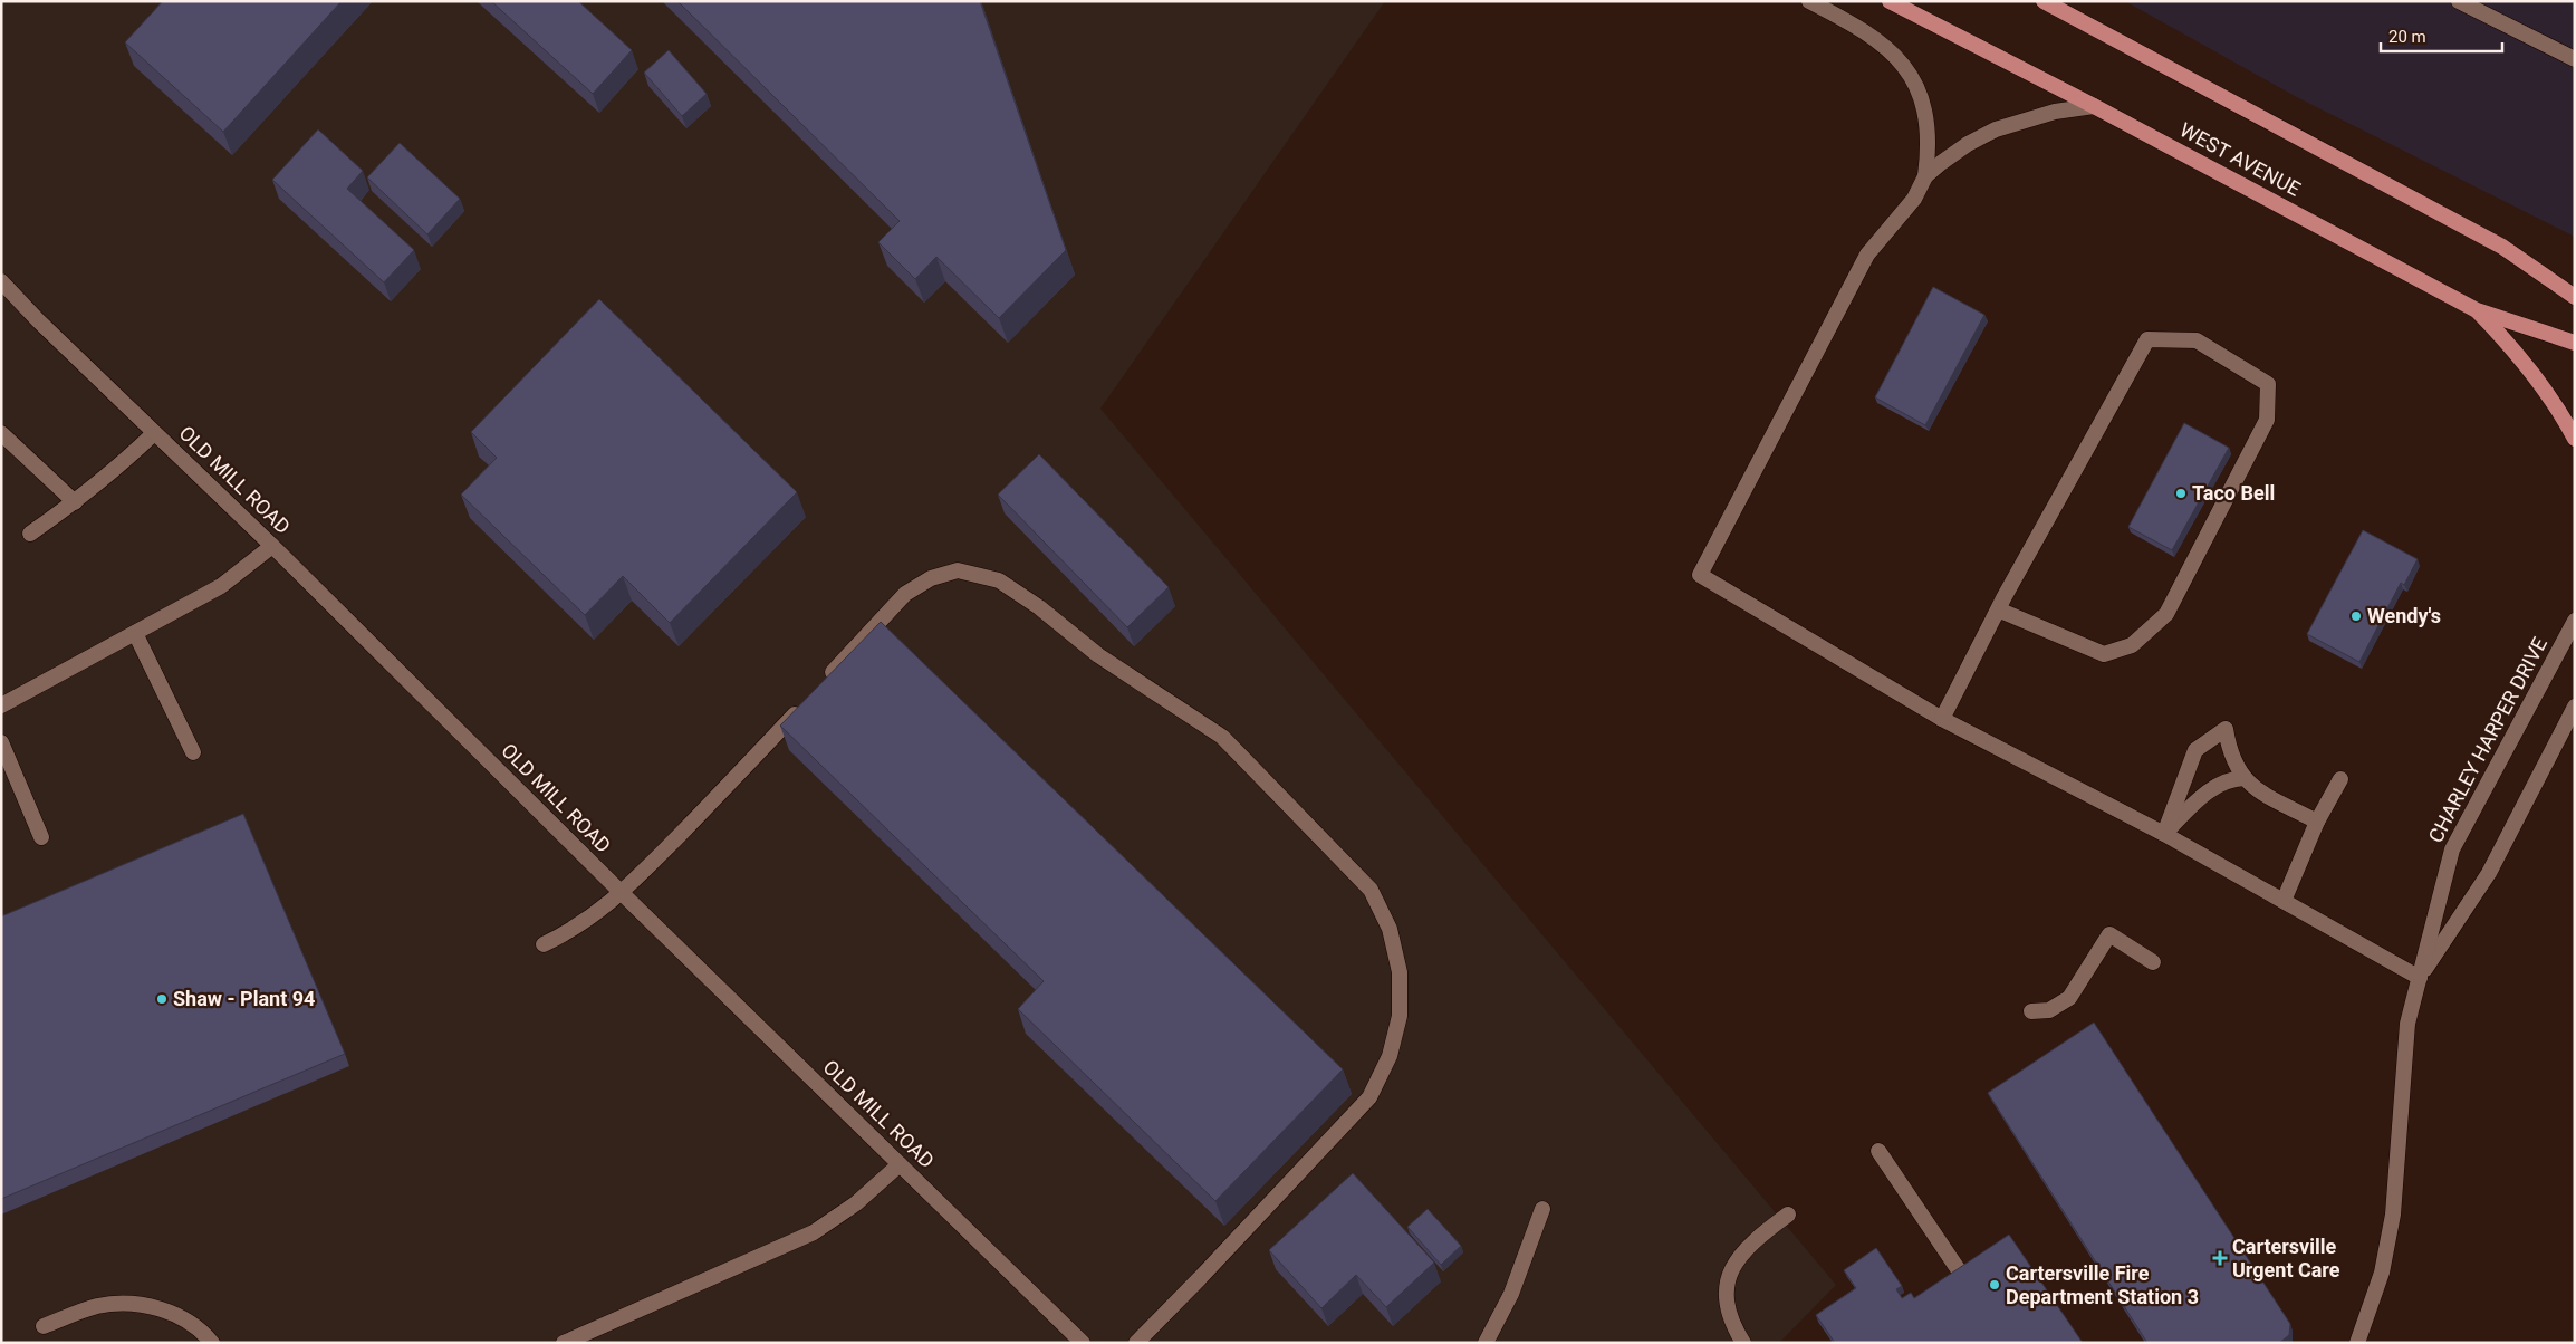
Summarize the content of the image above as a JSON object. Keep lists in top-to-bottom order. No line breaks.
{"streets":{"main road":["WEST AVENUE"],"street":["OLD MILL ROAD","CHARLEY HARPER DRIVE"]},"places":{"other":["Taco Bell","Wendy's","Shaw - Plant 94","Cartersville Fire Department Station 3"],"health":["Cartersville Urgent Care"]},"scale_bar":"20 m"}
